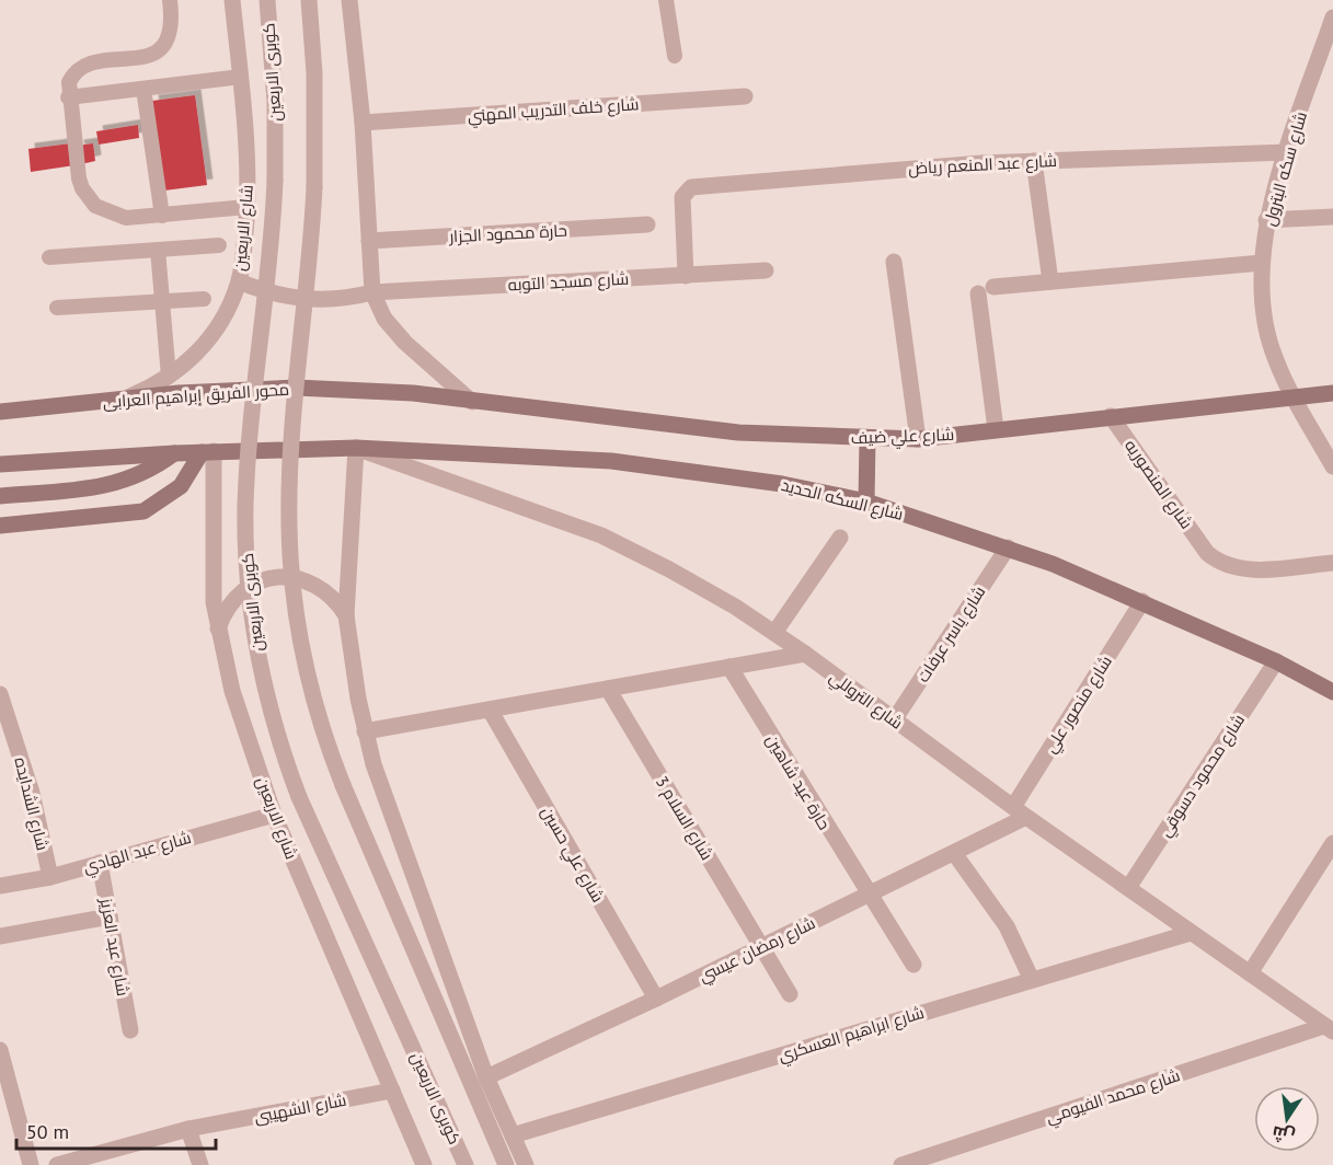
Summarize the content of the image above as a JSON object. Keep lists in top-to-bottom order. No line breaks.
{"streets":{"main road":["محور الفريق إبراهيم العرابى","شارع علي ضيف","شارع السكه الحديد"],"street":["كوبرى الاربعين","شارع خلف التدريب المهني","شارع عبد المنعم رياض","شارع سكه البترول","شارع الاربعين","حارة محمود الجزار","شارع مسجد التوبه","شارع المنصوريه","شارع ياسر عرفات","شارع التروللي","شارع منصور علي","شارع محمود دسوقي","حارة عيد شاهين","شارع الشدايده","شارع السلام 3","شارع عبد الهادي","شارع علي حسين","شارع عبد العزيز","شارع رمضان عيسي","شارع ابراهيم العسكري","شارع محمد الفيومي","شارع الشهيبى"]},"crossings":[["شارع عبد المنعم رياض","شارع سكه البترول"],["شارع عبد المنعم رياض","شارع مسجد التوبه"],["شارع سكه البترول","شارع علي ضيف"],["شارع الاربعين","شارع مسجد التوبه"],["شارع الاربعين","محور الفريق إبراهيم العرابى"],["شارع الاربعين","شارع عبد الهادي"],["شارع الاربعين","شارع الشهيبى"],["محور الفريق إبراهيم العرابى","شارع علي ضيف"],["شارع علي ضيف","شارع المنصوريه"],["شارع السكه الحديد","شارع ياسر عرفات"],["شارع السكه الحديد","شارع التروللي"],["شارع السكه الحديد","شارع منصور علي"],["شارع السكه الحديد","شارع محمود دسوقي"],["شارع ياسر عرفات","شارع التروللي"],["شارع التروللي","شارع منصور علي"],["شارع التروللي","شارع محمود دسوقي"],["شارع التروللي","شارع رمضان عيسي"],["شارع التروللي","شارع ابراهيم العسكري"],["شارع التروللي","شارع محمد الفيومي"],["شارع منصور علي","شارع رمضان عيسي"],["حارة عيد شاهين","شارع رمضان عيسي"],["شارع الشدايده","شارع عبد الهادي"],["شارع السلام 3","شارع رمضان عيسي"],["شارع عبد الهادي","شارع عبد العزيز"],["شارع علي حسين","شارع رمضان عيسي"]],"scale_bar":"50 m","north":"bottom"}
